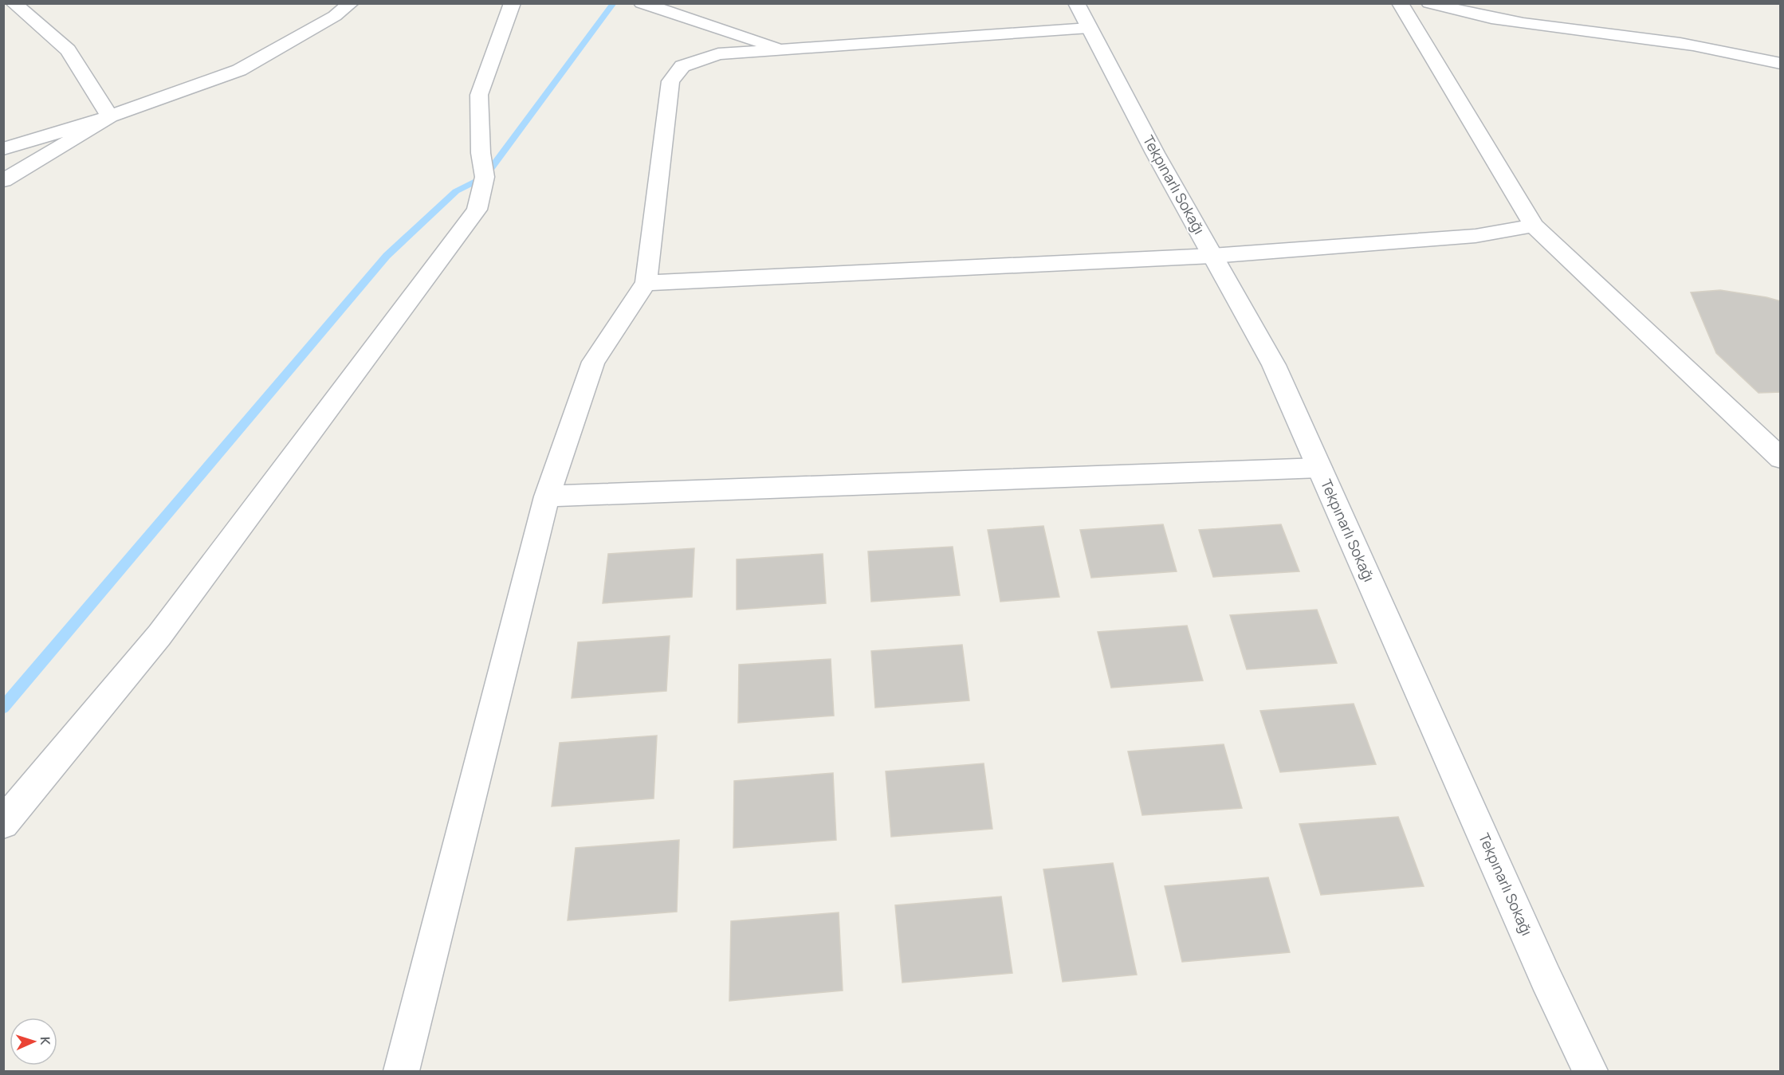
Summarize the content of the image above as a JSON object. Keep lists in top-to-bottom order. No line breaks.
{"streets":{"street":["Tekpınarlı Sokağı"]},"north":"right"}
